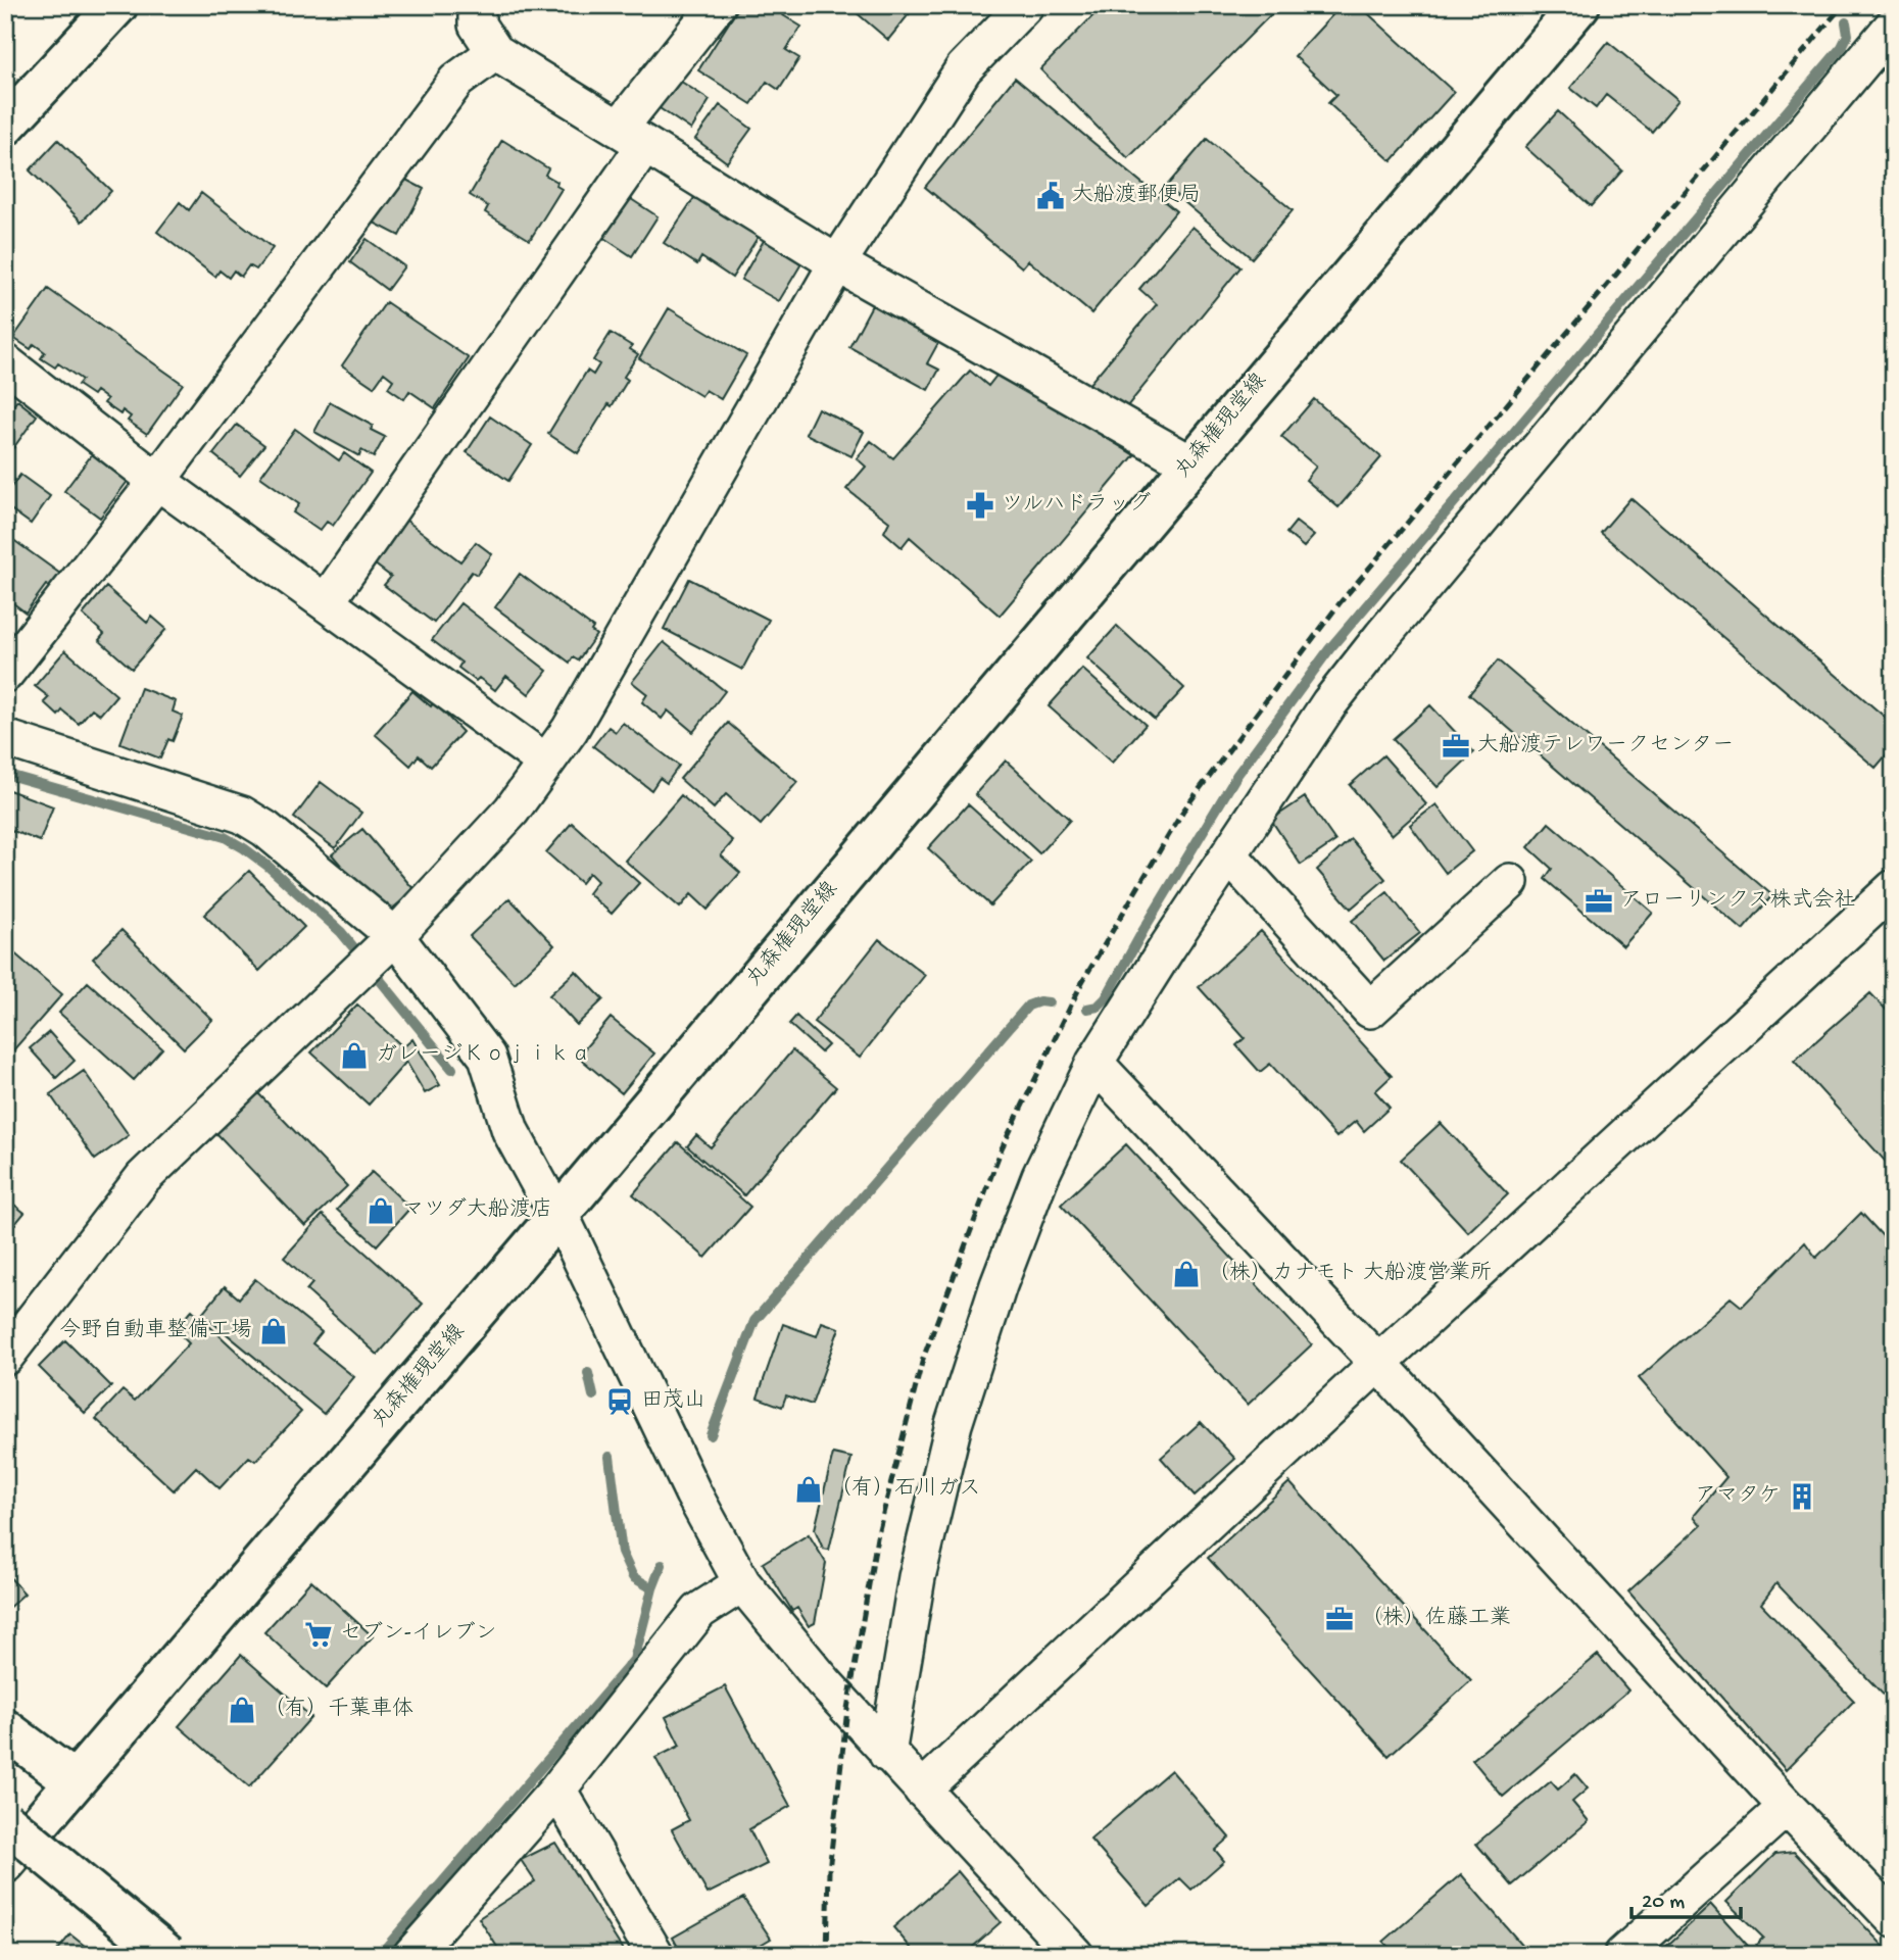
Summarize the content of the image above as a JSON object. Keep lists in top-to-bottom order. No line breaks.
{"streets":{"main road":["丸森権現堂線"]},"places":{"public building":["大船渡郵便局"],"pharmacy":["ツルハドラッグ"],"office":["大船渡テレワークセンター","アローリンクス株式会社","（株）佐藤工業"],"shop":["ガレージＫｏｊｉｋａ","マツダ大船渡店","（株）カナモト 大船渡営業所","今野自動車整備工場","（有）石川ガス","（有）千葉車体"],"station":["田茂山"],"building":["アマタケ"],"supermarket":["セブン-イレブン"]},"scale_bar":"20 m"}
